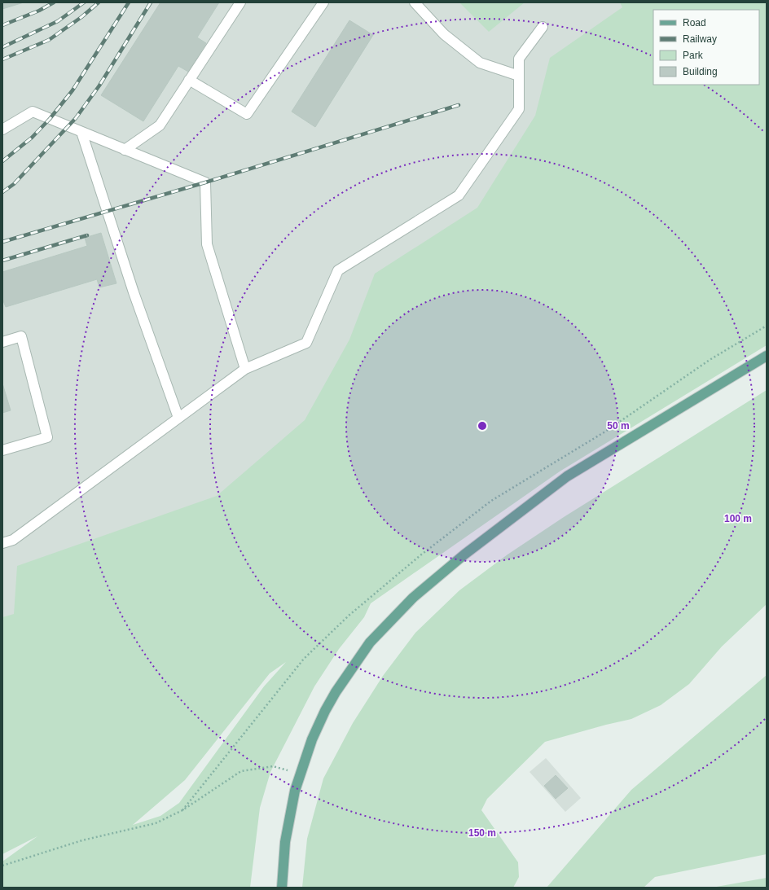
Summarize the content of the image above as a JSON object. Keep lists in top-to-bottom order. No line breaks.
{"legend":["Road","Railway","Park","Building"],"rings":["50 m","100 m","150 m"]}
